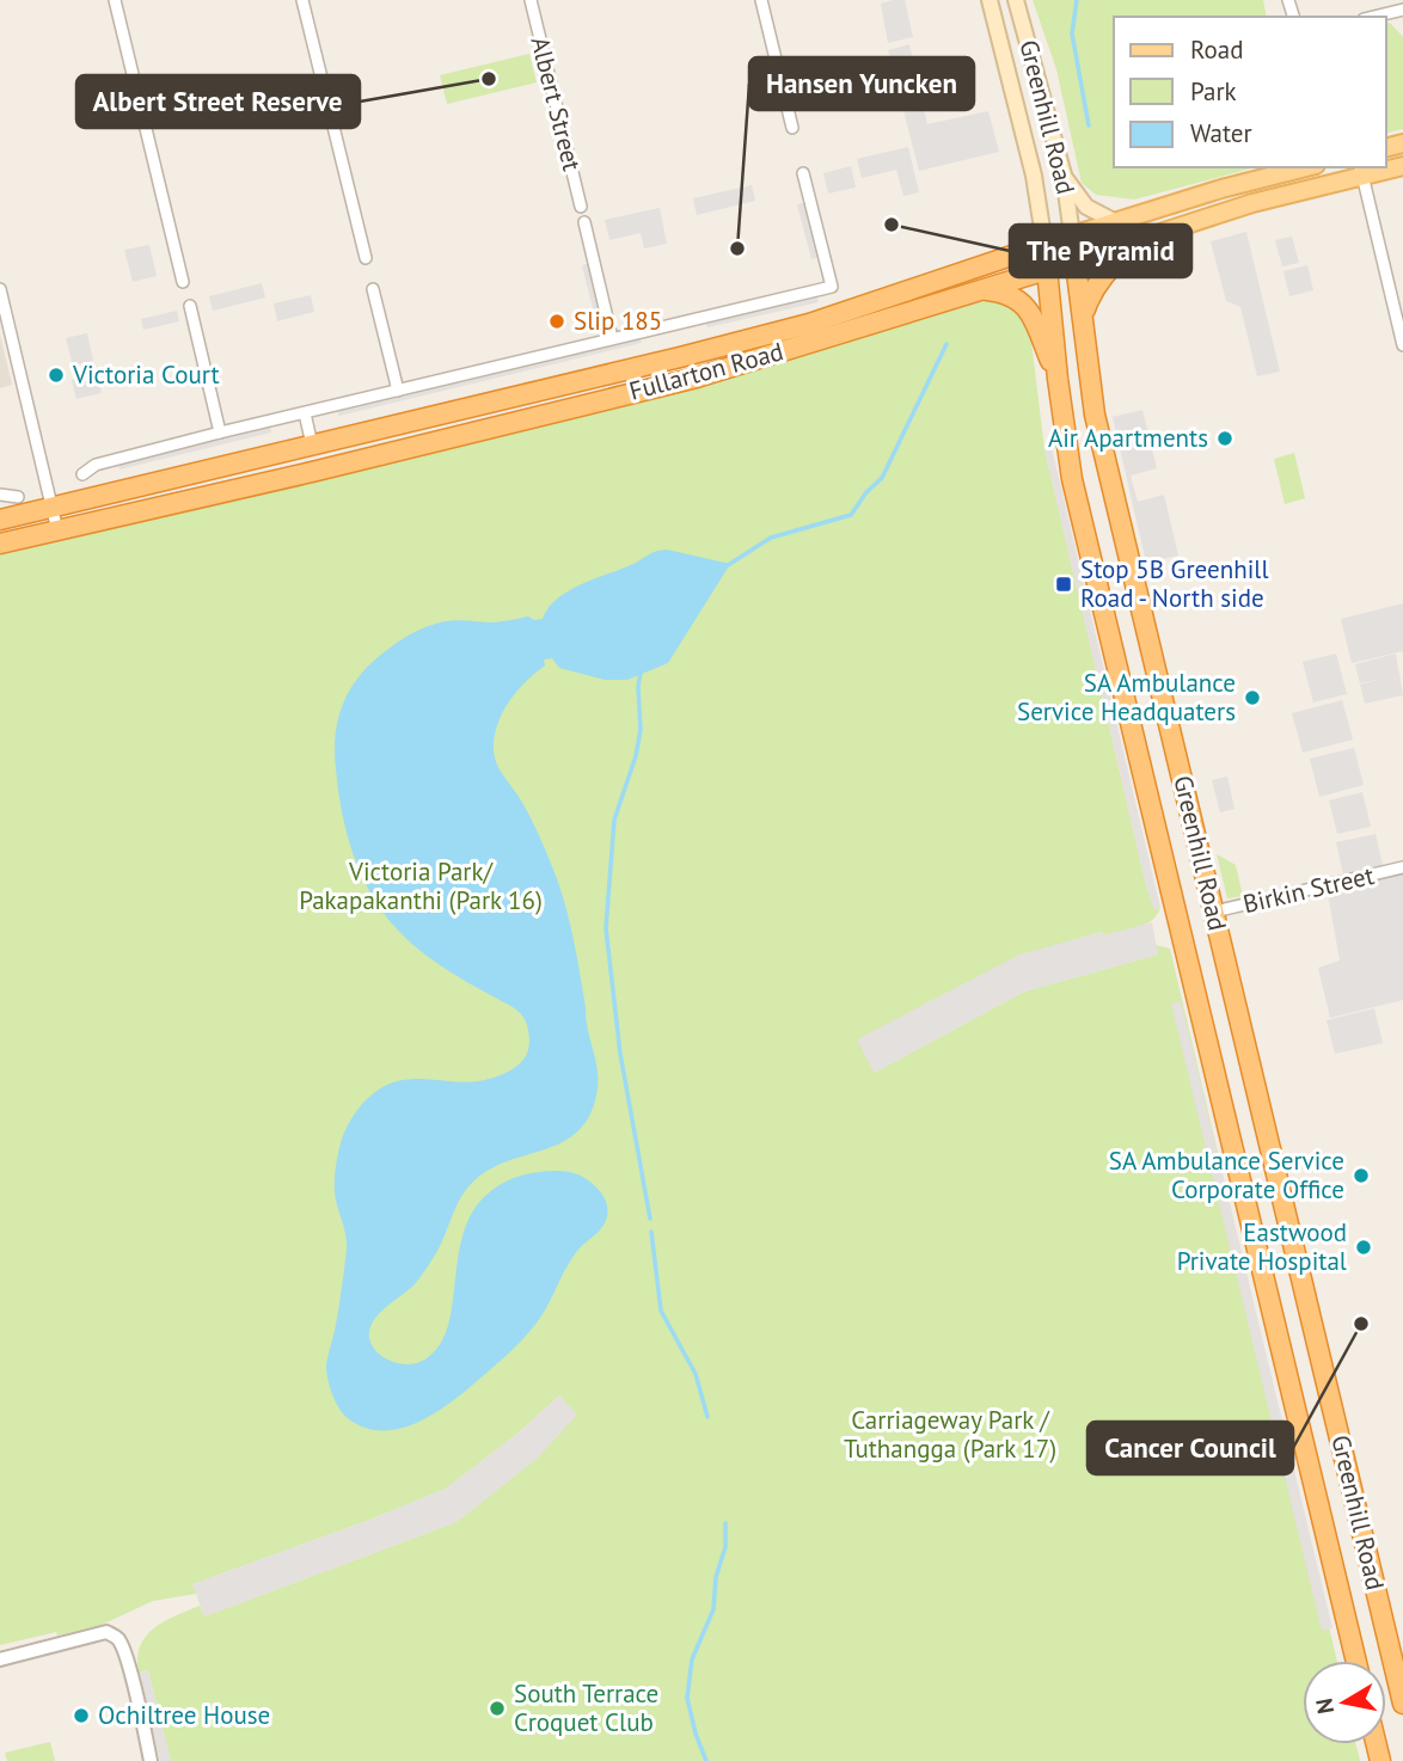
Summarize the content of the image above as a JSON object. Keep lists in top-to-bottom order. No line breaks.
{"streets":{"highway":["Greenhill Road","Fullarton Road"],"street":["Albert Street","Birkin Street"]},"crossings":[["Greenhill Road","Fullarton Road"],["Greenhill Road","Birkin Street"]],"parks":["Victoria Park/ Pakapakanthi (Park 16)","Carriageway Park / Tuthangga (Park 17)"],"places":{"other":["Albert Street Reserve","The Pyramid","Hansen Yuncken","Slip 185","Victoria Court","Air Apartments","SA Ambulance Service Headquaters","SA Ambulance Service Corporate Office","Eastwood Private Hospital","Cancer Council","South Terrace Croquet Club","Ochiltree House"],"transit":["Stop 5B Greenhill Road - North side"]},"legend":["Road","Park","Water"],"north":"left"}
